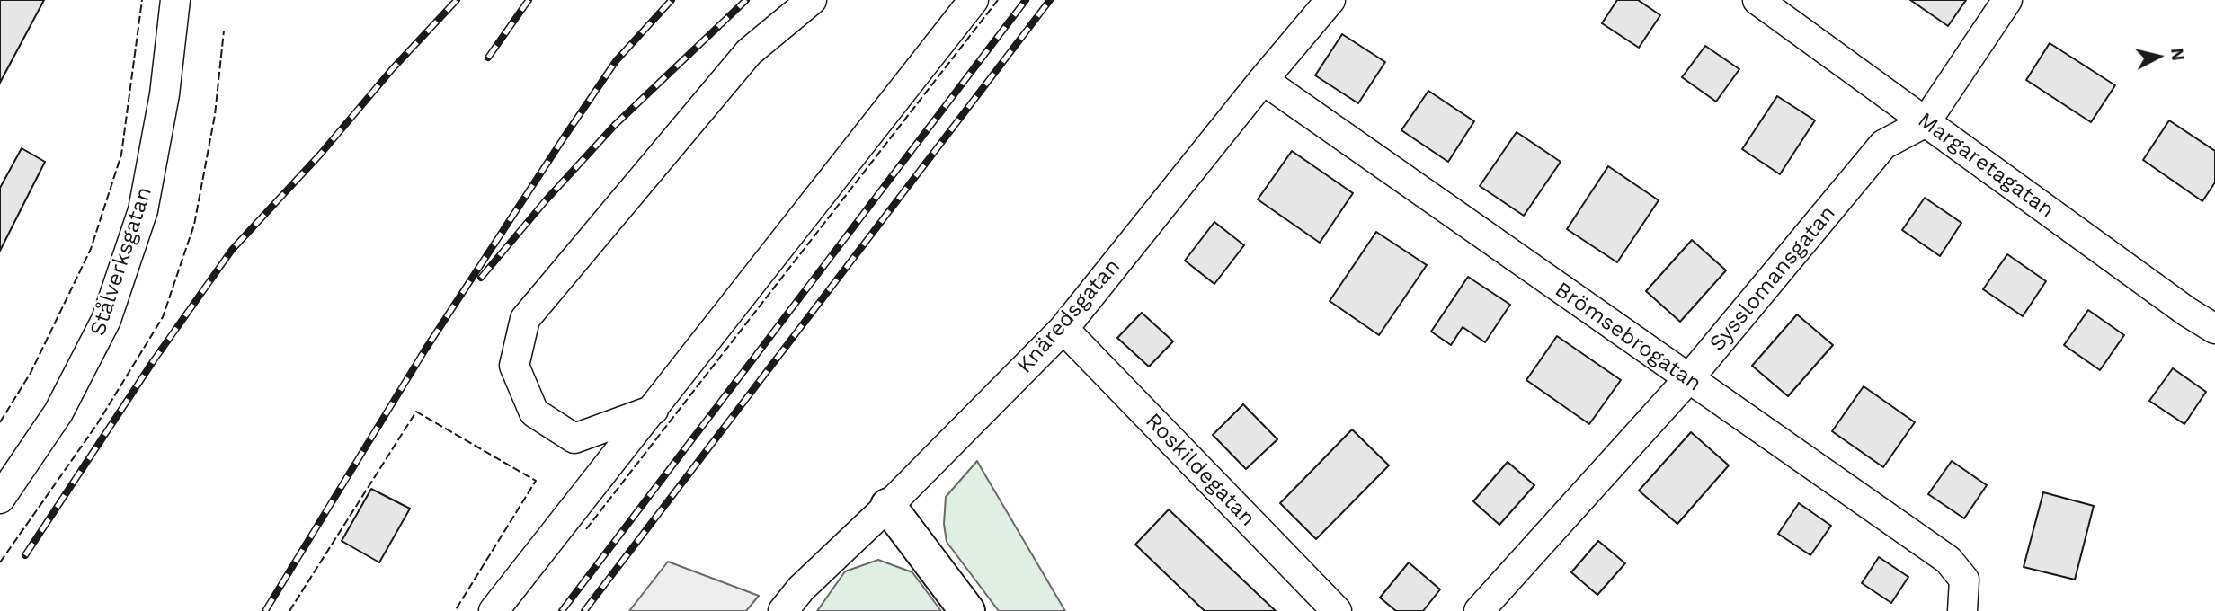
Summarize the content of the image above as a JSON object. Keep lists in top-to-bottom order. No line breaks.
{"streets":{"street":["Margaretagatan","Stålverksgatan","Sysslomansgatan","Knäredsgatan","Brömsebrogatan","Roskildegatan"]},"crossings":[["Margaretagatan","Sysslomansgatan"],["Sysslomansgatan","Brömsebrogatan"],["Knäredsgatan","Brömsebrogatan"],["Knäredsgatan","Roskildegatan"]],"north":"right"}
